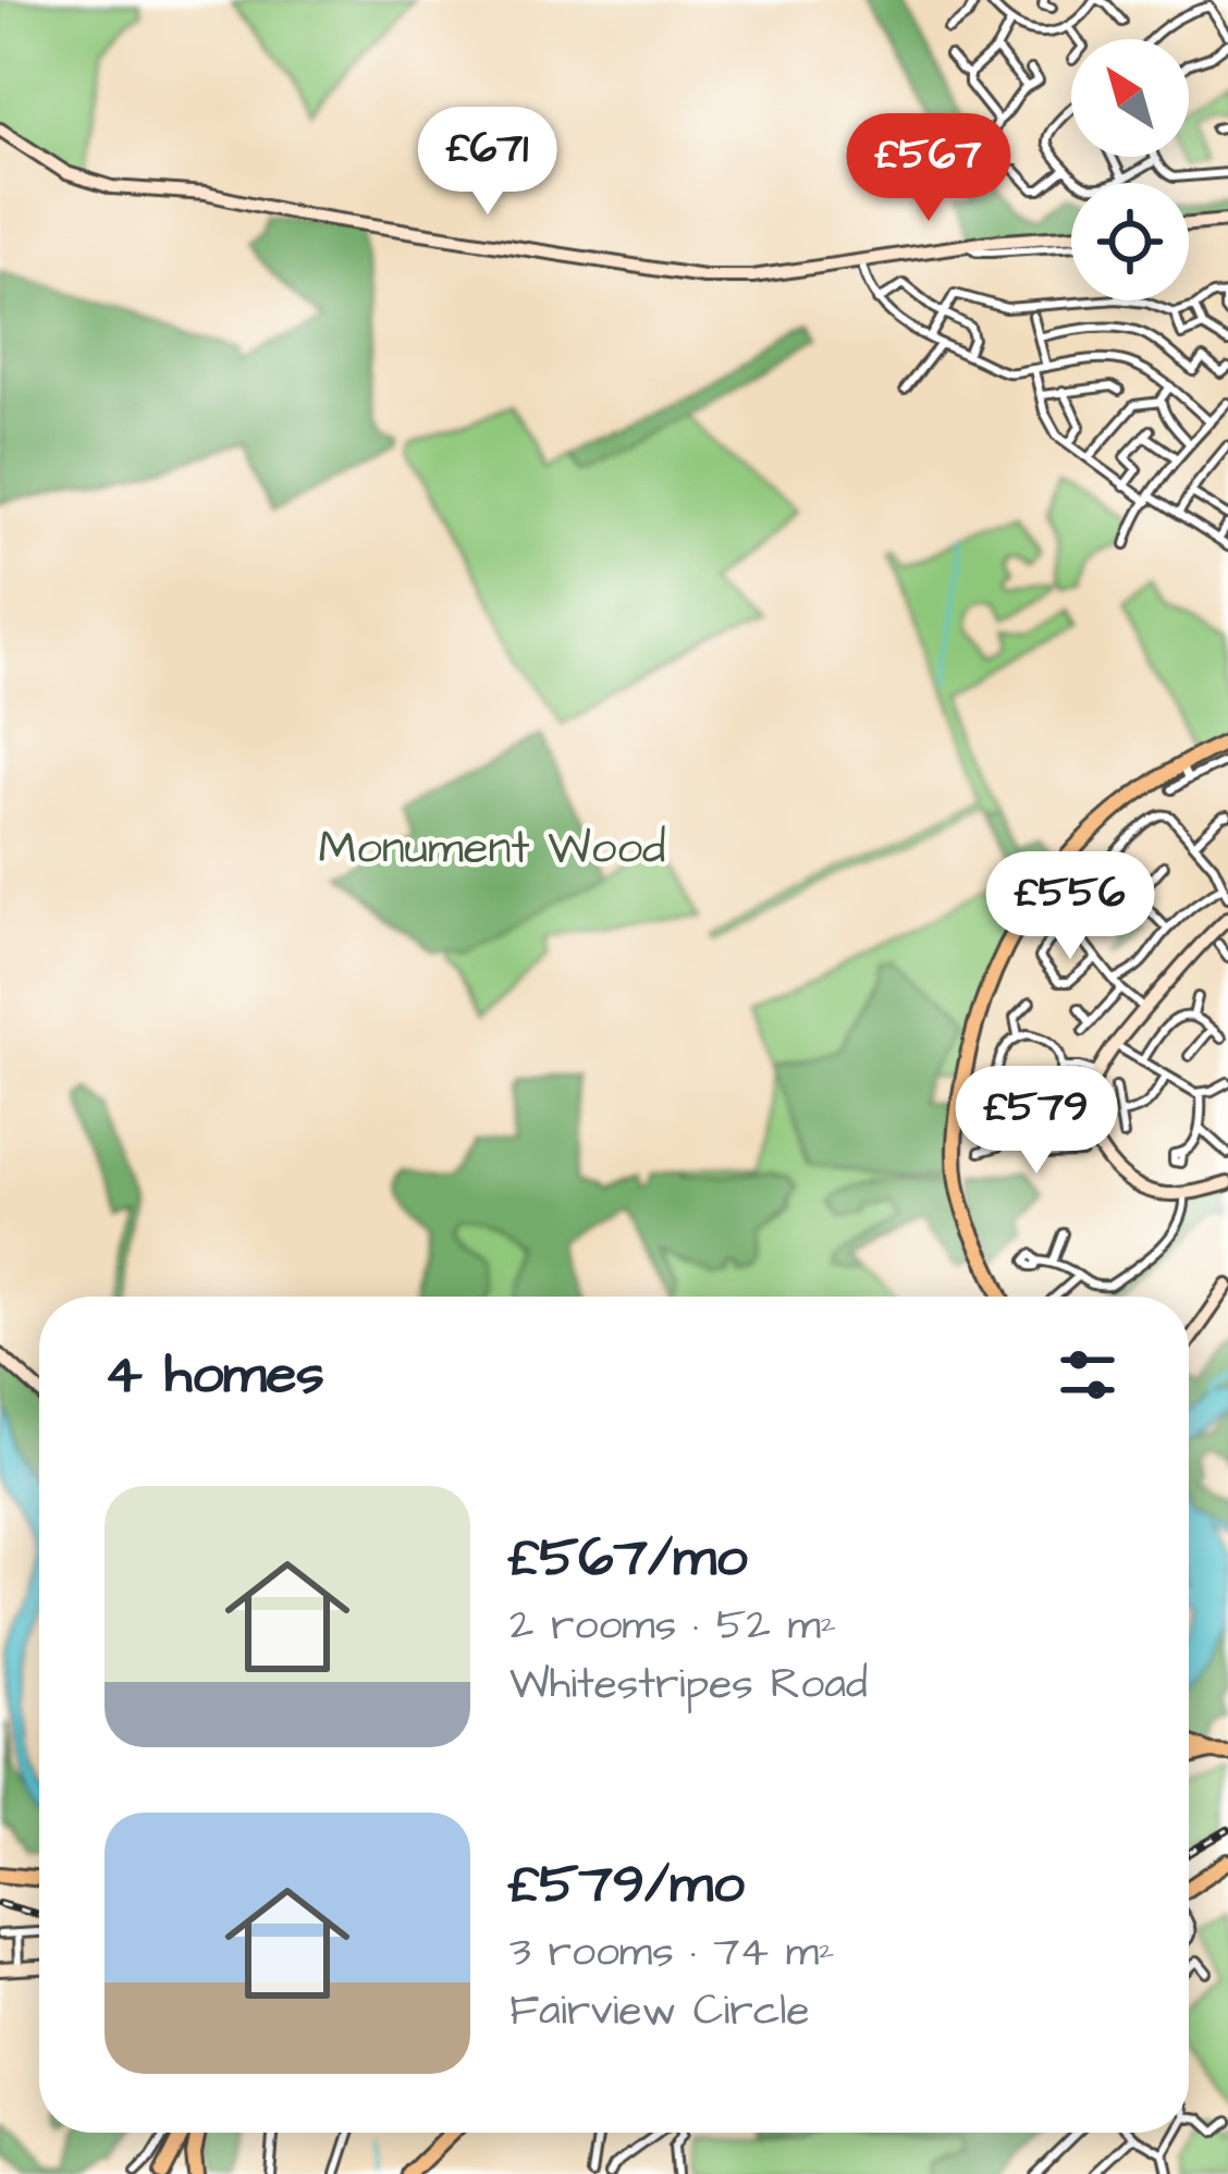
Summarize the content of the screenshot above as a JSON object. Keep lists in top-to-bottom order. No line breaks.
{"parks":["Monument Wood"],"north":"top left","page":{"price":["£671","£567","£556","£579"],"heading":"4 homes","list":[{"name":"£567/mo","note":"2 rooms · 52 m² · Whitestripes Road"},{"name":"£579/mo","note":"3 rooms · 74 m² · Fairview Circle"}]}}
